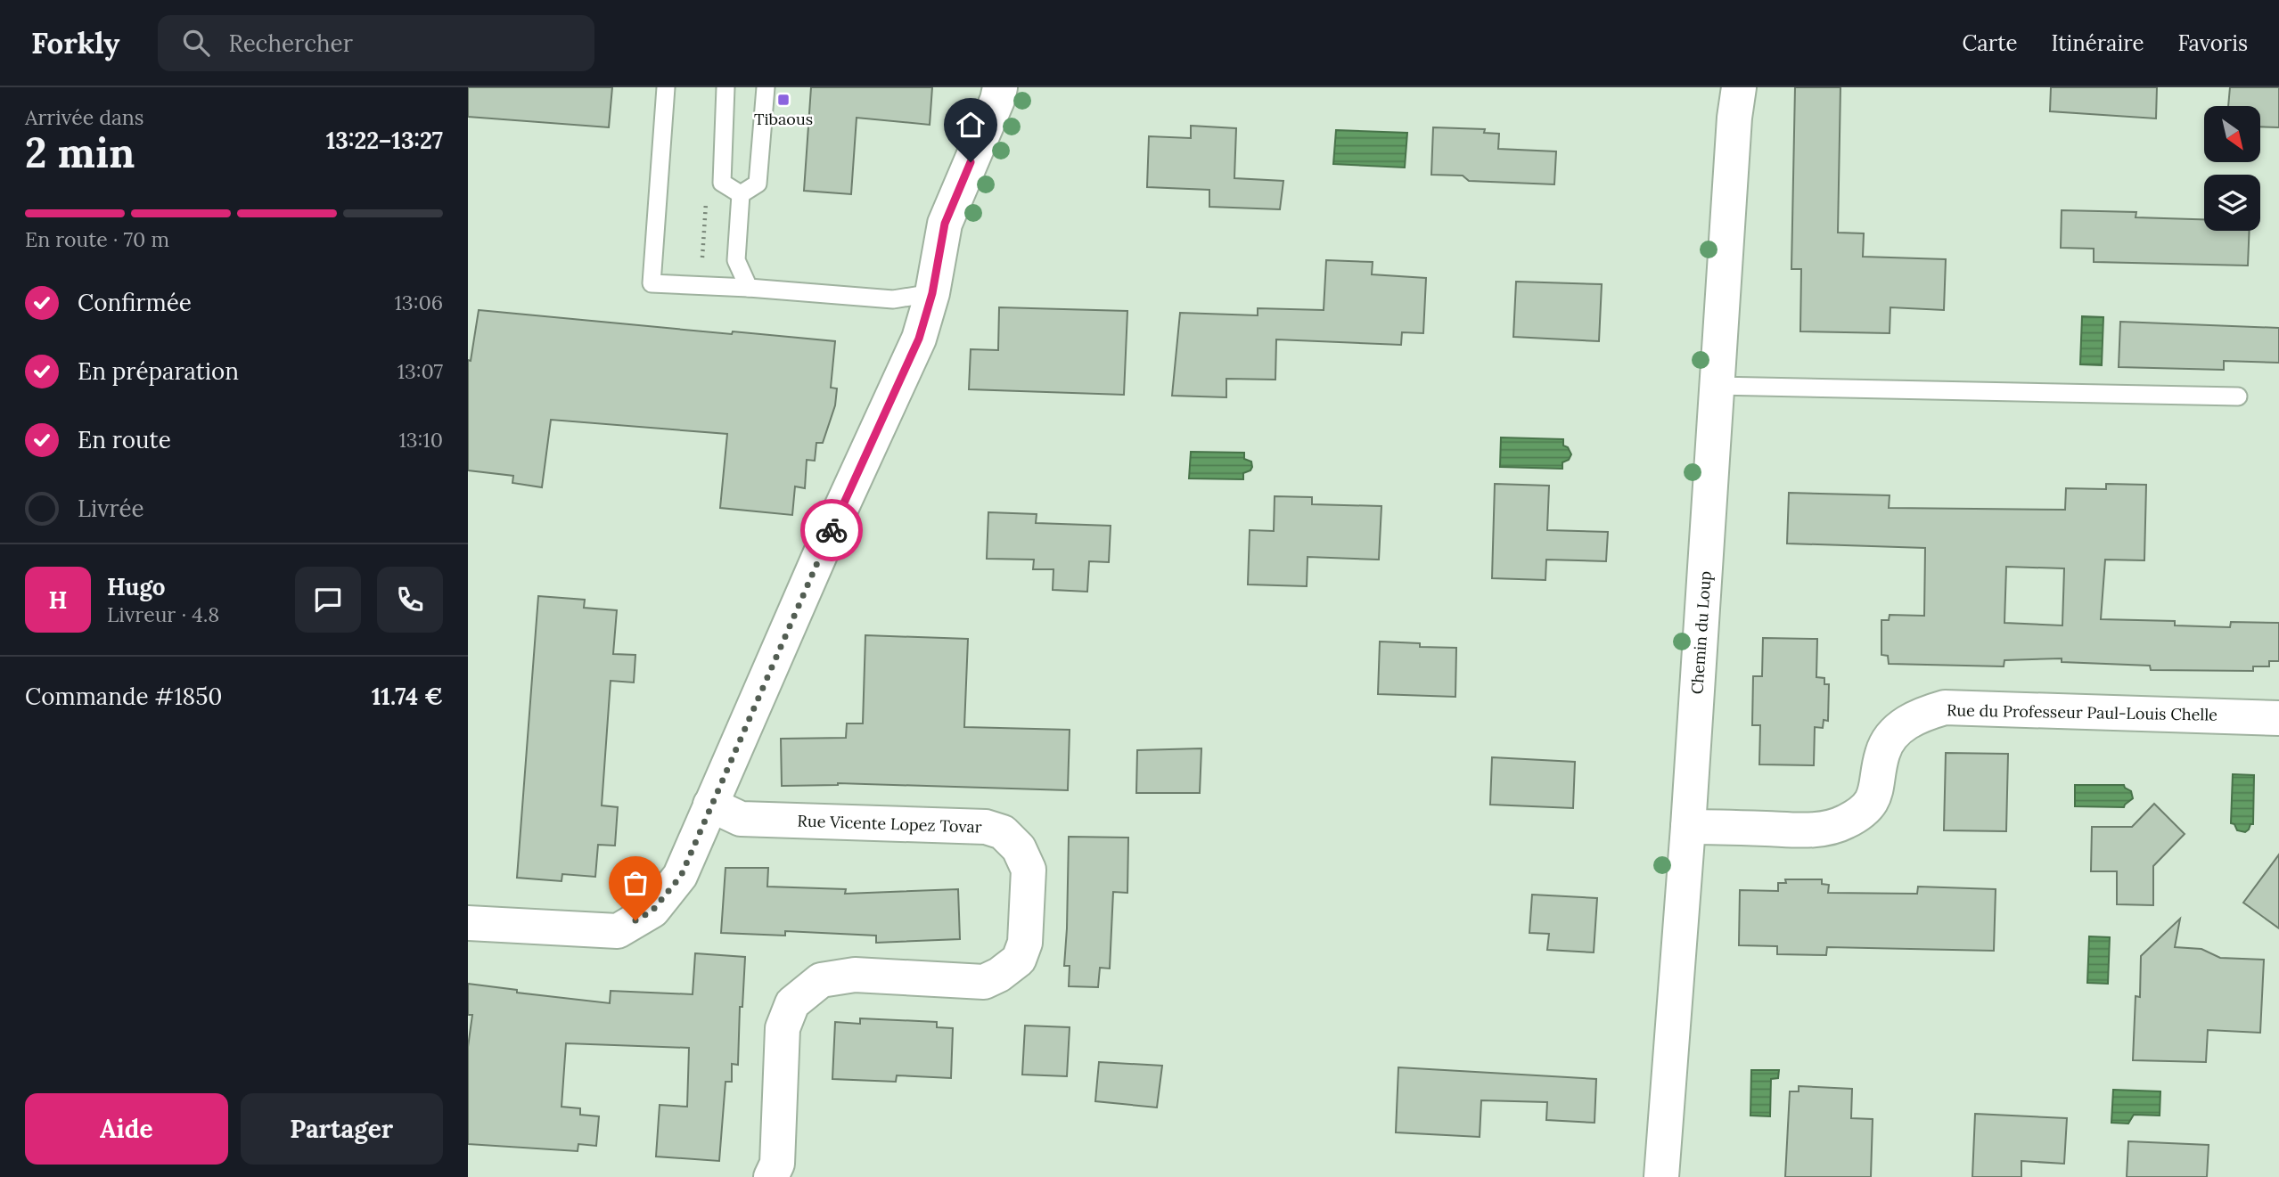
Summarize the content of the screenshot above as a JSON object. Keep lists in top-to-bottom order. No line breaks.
{"streets":{"street":["Chemin du Loup","Rue du Professeur Paul-Louis Chelle","Rue Vicente Lopez Tovar"]},"crossings":[["Chemin du Loup","Rue du Professeur Paul-Louis Chelle"]],"places":{"transit":["Tibaous"]},"north":"bottom right","page":{"header":"Forkly","search":"Rechercher","nav":["Carte","Itinéraire","Favoris"],"heading":["2 min","Arrivée dans","13:22–13:27"],"panel":["Hugo","Livreur · 4.8","Commande #1850","11.74 €"],"bar":"En route · 70 m","list":[["Confirmée","13:06"],["En préparation","13:07"],["En route","13:10"],"Livrée"],"round":"H","buttons":["Aide","Partager"]}}
